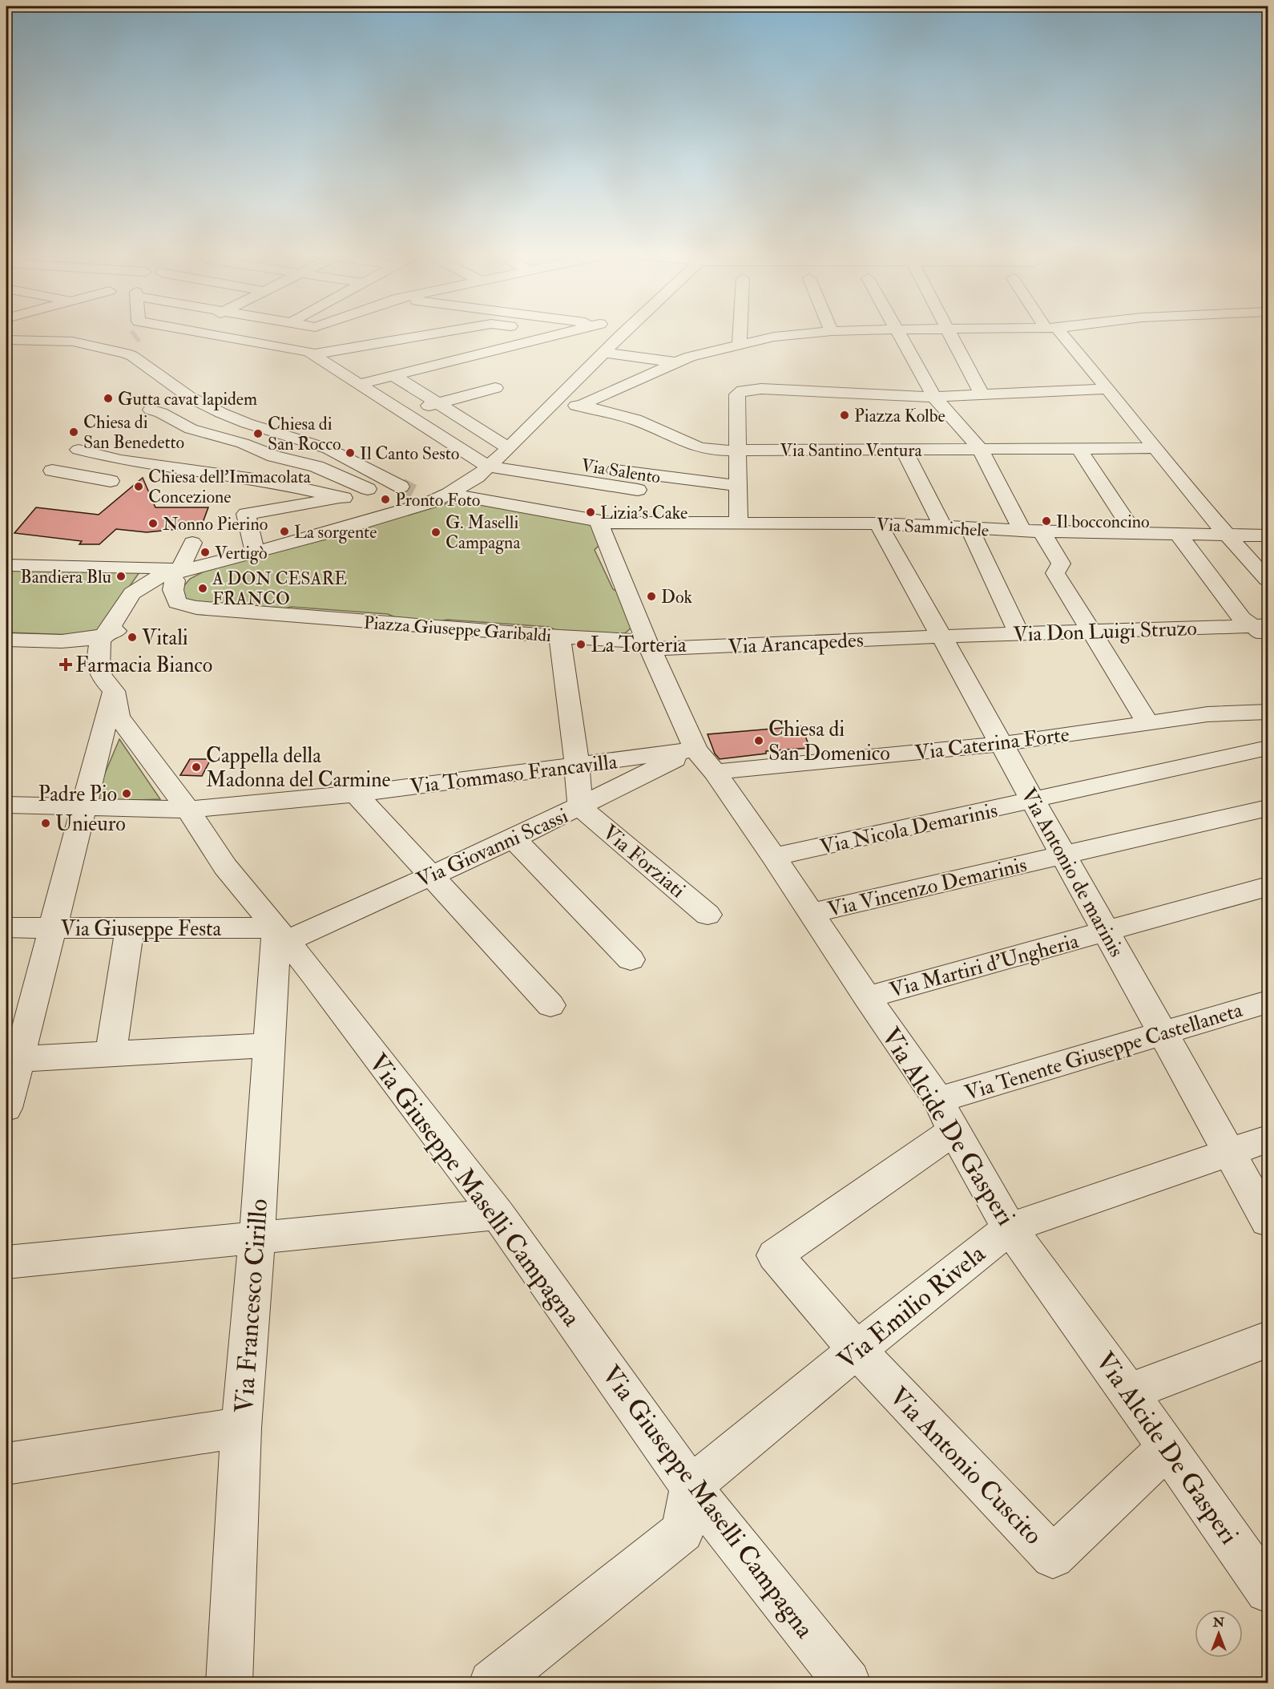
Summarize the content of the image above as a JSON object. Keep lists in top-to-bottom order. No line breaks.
{"streets":{"street":["Via Santino Ventura","Via Salento","Via Sammichele","Piazza Giuseppe Garibaldi","Via Don Luigi Struzo","Via Arancapedes","Via Caterina Forte","Via Tommaso Francavilla","Via Nicola Demarinis","Via Giovanni Scassi","Via Forziati","Via Antonio de marinis","Via Vincenzo Demarinis","Via Giuseppe Festa","Via Martiri d'Ungheria","Via Tenente Giuseppe Castellaneta","Via Alcide De Gasperi","Via Giuseppe Maselli Campagna","Via Francesco Cirillo","Via Emilio Rivela","Via Antonio Cuscito"]},"crossings":[["Via Sammichele","Via Antonio de marinis"],["Piazza Giuseppe Garibaldi","Via Arancapedes"],["Piazza Giuseppe Garibaldi","Via Alcide De Gasperi"],["Via Don Luigi Struzo","Via Arancapedes"],["Via Don Luigi Struzo","Via Antonio de marinis"],["Via Arancapedes","Via Antonio de marinis"],["Via Arancapedes","Via Alcide De Gasperi"],["Via Caterina Forte","Via Tommaso Francavilla"],["Via Caterina Forte","Via Giovanni Scassi"],["Via Caterina Forte","Via Antonio de marinis"],["Via Caterina Forte","Via Alcide De Gasperi"],["Via Tommaso Francavilla","Via Giovanni Scassi"],["Via Tommaso Francavilla","Via Alcide De Gasperi"],["Via Tommaso Francavilla","Via Giuseppe Maselli Campagna"],["Via Nicola Demarinis","Via Antonio de marinis"],["Via Nicola Demarinis","Via Alcide De Gasperi"],["Via Giovanni Scassi","Via Forziati"],["Via Giovanni Scassi","Via Giuseppe Festa"],["Via Giovanni Scassi","Via Alcide De Gasperi"],["Via Giovanni Scassi","Via Giuseppe Maselli Campagna"],["Via Giovanni Scassi","Via Francesco Cirillo"],["Via Antonio de marinis","Via Vincenzo Demarinis"],["Via Antonio de marinis","Via Martiri d'Ungheria"],["Via Antonio de marinis","Via Tenente Giuseppe Castellaneta"],["Via Antonio de marinis","Via Emilio Rivela"],["Via Vincenzo Demarinis","Via Alcide De Gasperi"],["Via Giuseppe Festa","Via Giuseppe Maselli Campagna"],["Via Giuseppe Festa","Via Francesco Cirillo"],["Via Martiri d'Ungheria","Via Alcide De Gasperi"],["Via Tenente Giuseppe Castellaneta","Via Alcide De Gasperi"],["Via Alcide De Gasperi","Via Emilio Rivela"],["Via Alcide De Gasperi","Via Antonio Cuscito"],["Via Giuseppe Maselli Campagna","Via Francesco Cirillo"],["Via Giuseppe Maselli Campagna","Via Emilio Rivela"],["Via Emilio Rivela","Via Antonio Cuscito"]],"places":{"other":["Gutta cavat lapidem","Piazza Kolbe","Chiesa di San Benedetto","Chiesa di San Rocco","Il Canto Sesto","Chiesa dell'Immacolata Concezione","Pronto Foto","Lizia's Cake","Il bocconcino","Nonno Pierino","La sorgente","G. Maselli Campagna","Vertigò","Bandiera Blu","A DON CESARE FRANCO","Dok","Vitali","La Torteria","Chiesa di San Domenico","Cappella della Madonna del Carmine","Padre Pio","Unieuro"],"health":["Farmacia Bianco"]},"north":"top"}
